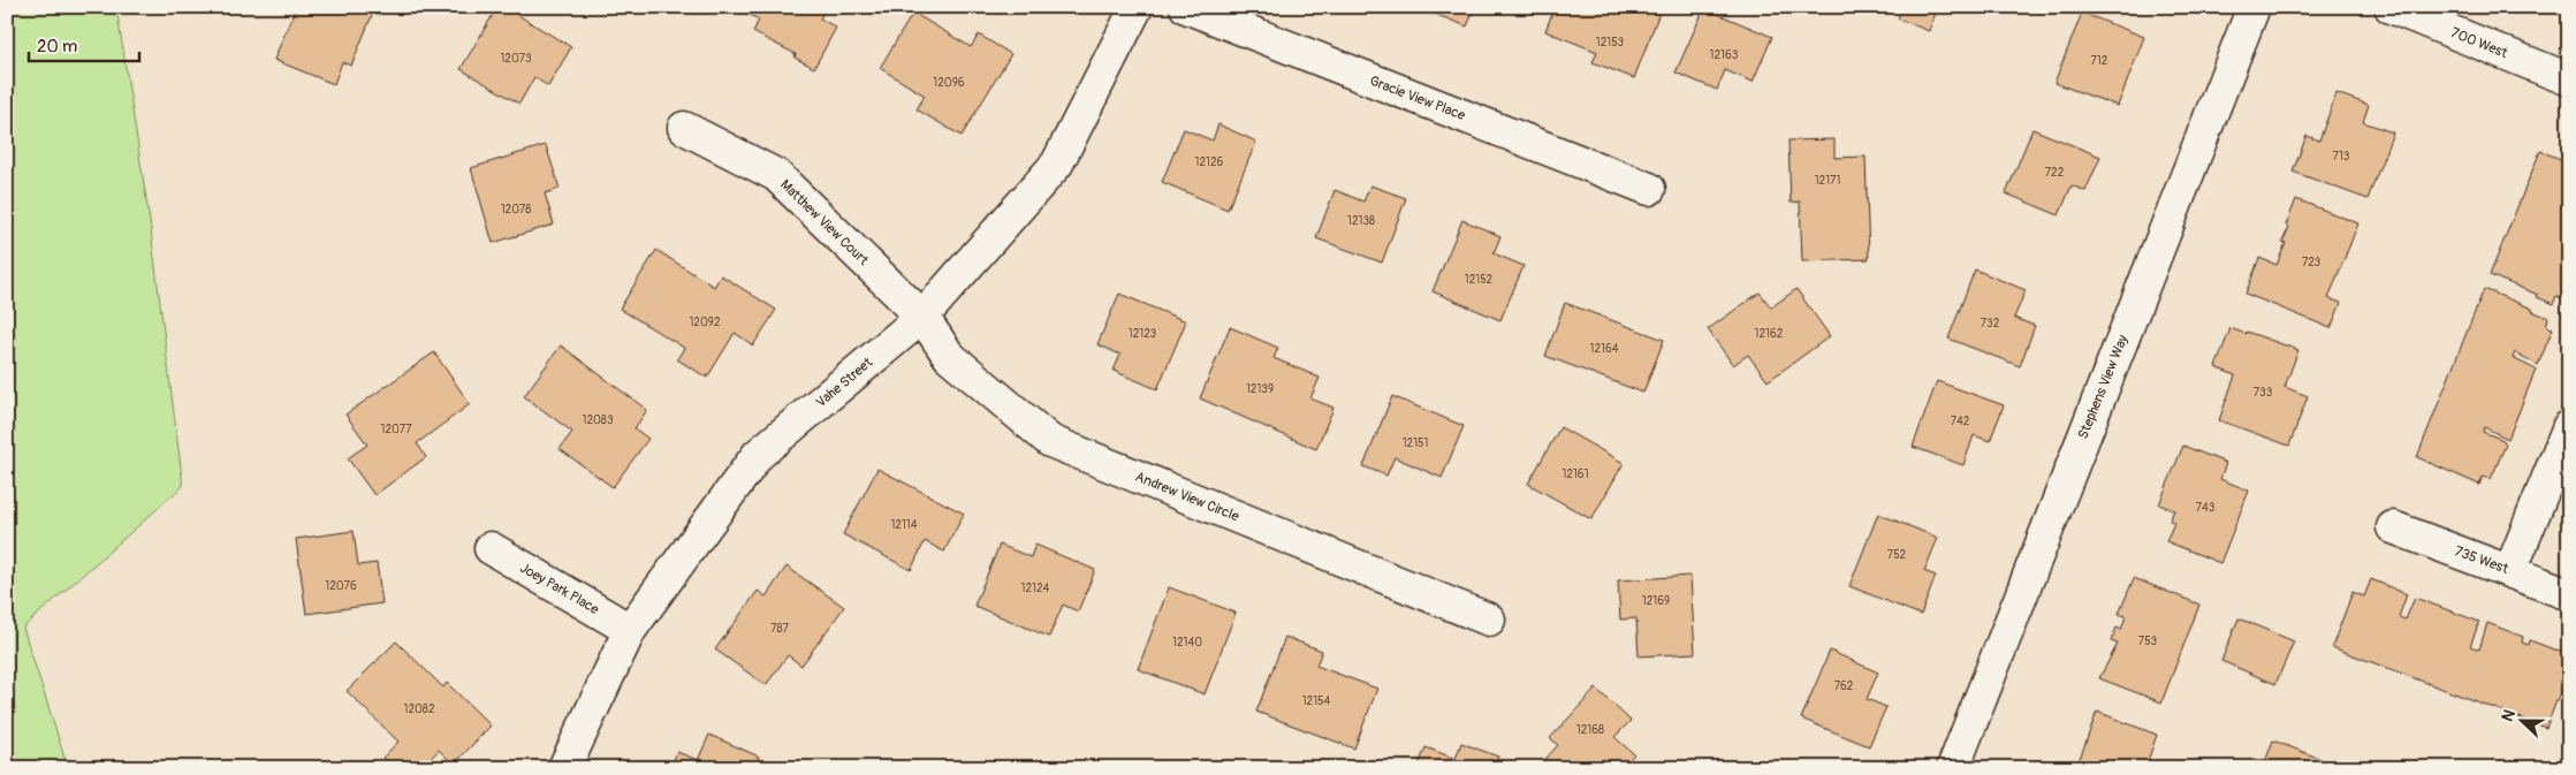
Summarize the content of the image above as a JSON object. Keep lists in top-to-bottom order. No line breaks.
{"streets":{"street":["700 West","Gracie View Place","Matthew View Court","Vahe Street","Stephens View Way","Andrew View Circle","735 West","Joey Park Place"]},"crossings":[["Matthew View Court","Vahe Street"],["Matthew View Court","Andrew View Circle"],["Vahe Street","Andrew View Circle"],["Vahe Street","Joey Park Place"]],"house_numbers":["12153","12163","12073","712","12096","713","12126","722","12171","12078","12138","723","12152","12092","732","12123","12162","12164","12139","733","12083","742","12077","12151","12161","743","12114","752","12076","12124","12169","787","753","12140","762","12154","12082","12168"],"scale_bar":"20 m","north":"left"}
